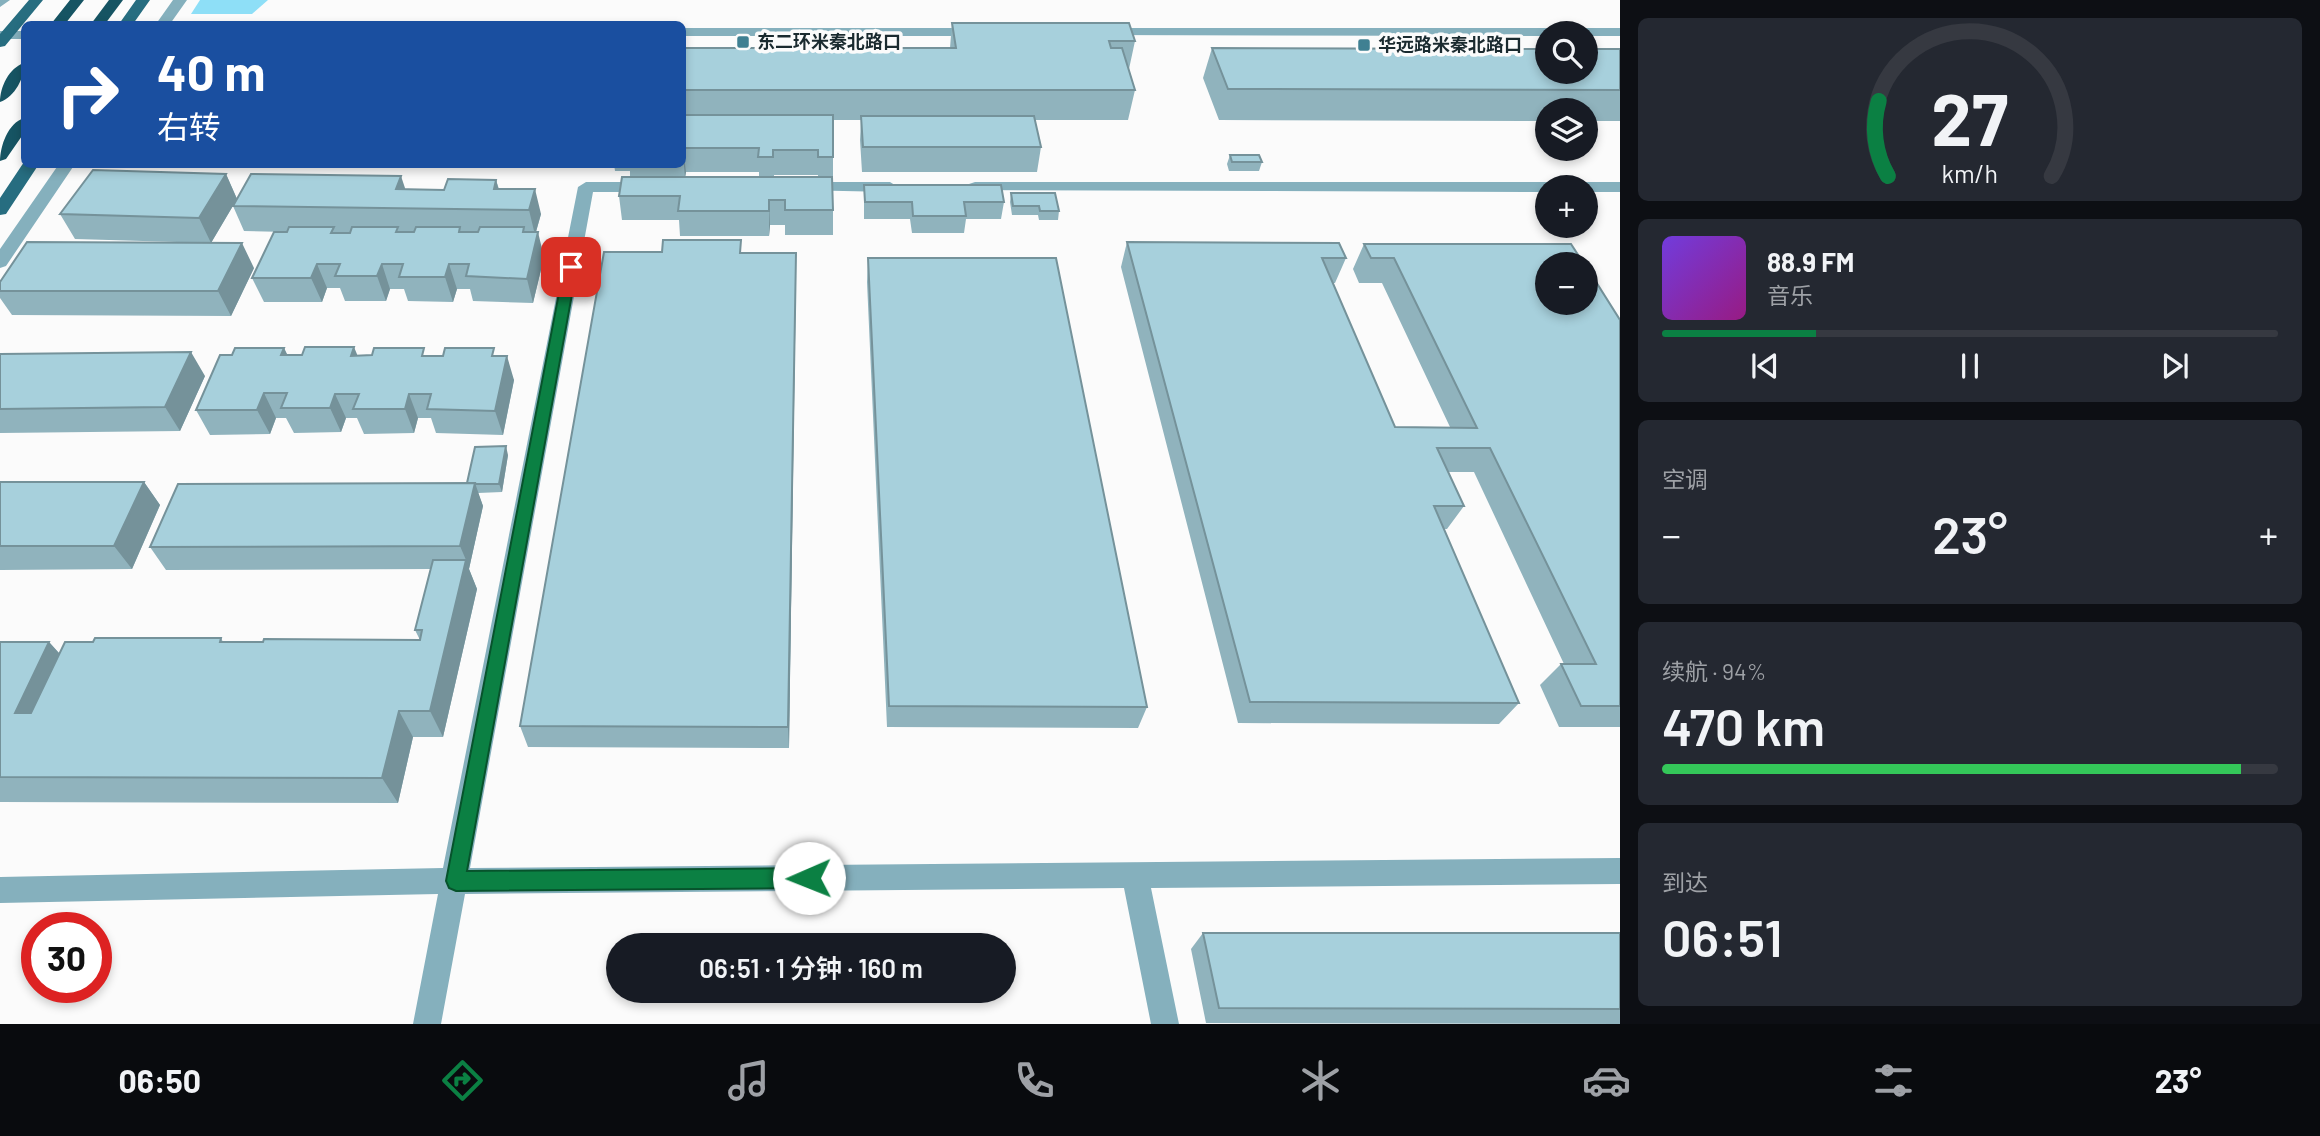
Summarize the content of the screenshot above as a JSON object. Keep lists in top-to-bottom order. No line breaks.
{"places":{"transit":["东二环米秦北路口","华远路米秦北路口"]},"page":{"map_buttons":["+","−"],"turn":["40 m","右转"],"song":["88.9 FM","音乐"],"tile":["空调",["续航 · 94%","470 km"],["到达","06:51"]],"heat":["−","23°","+"],"limit":"30","trip":"06:51 · 1 分钟 · 160 m","tabs":["06:50","23°"],"gauge":["27","km/h"]}}
